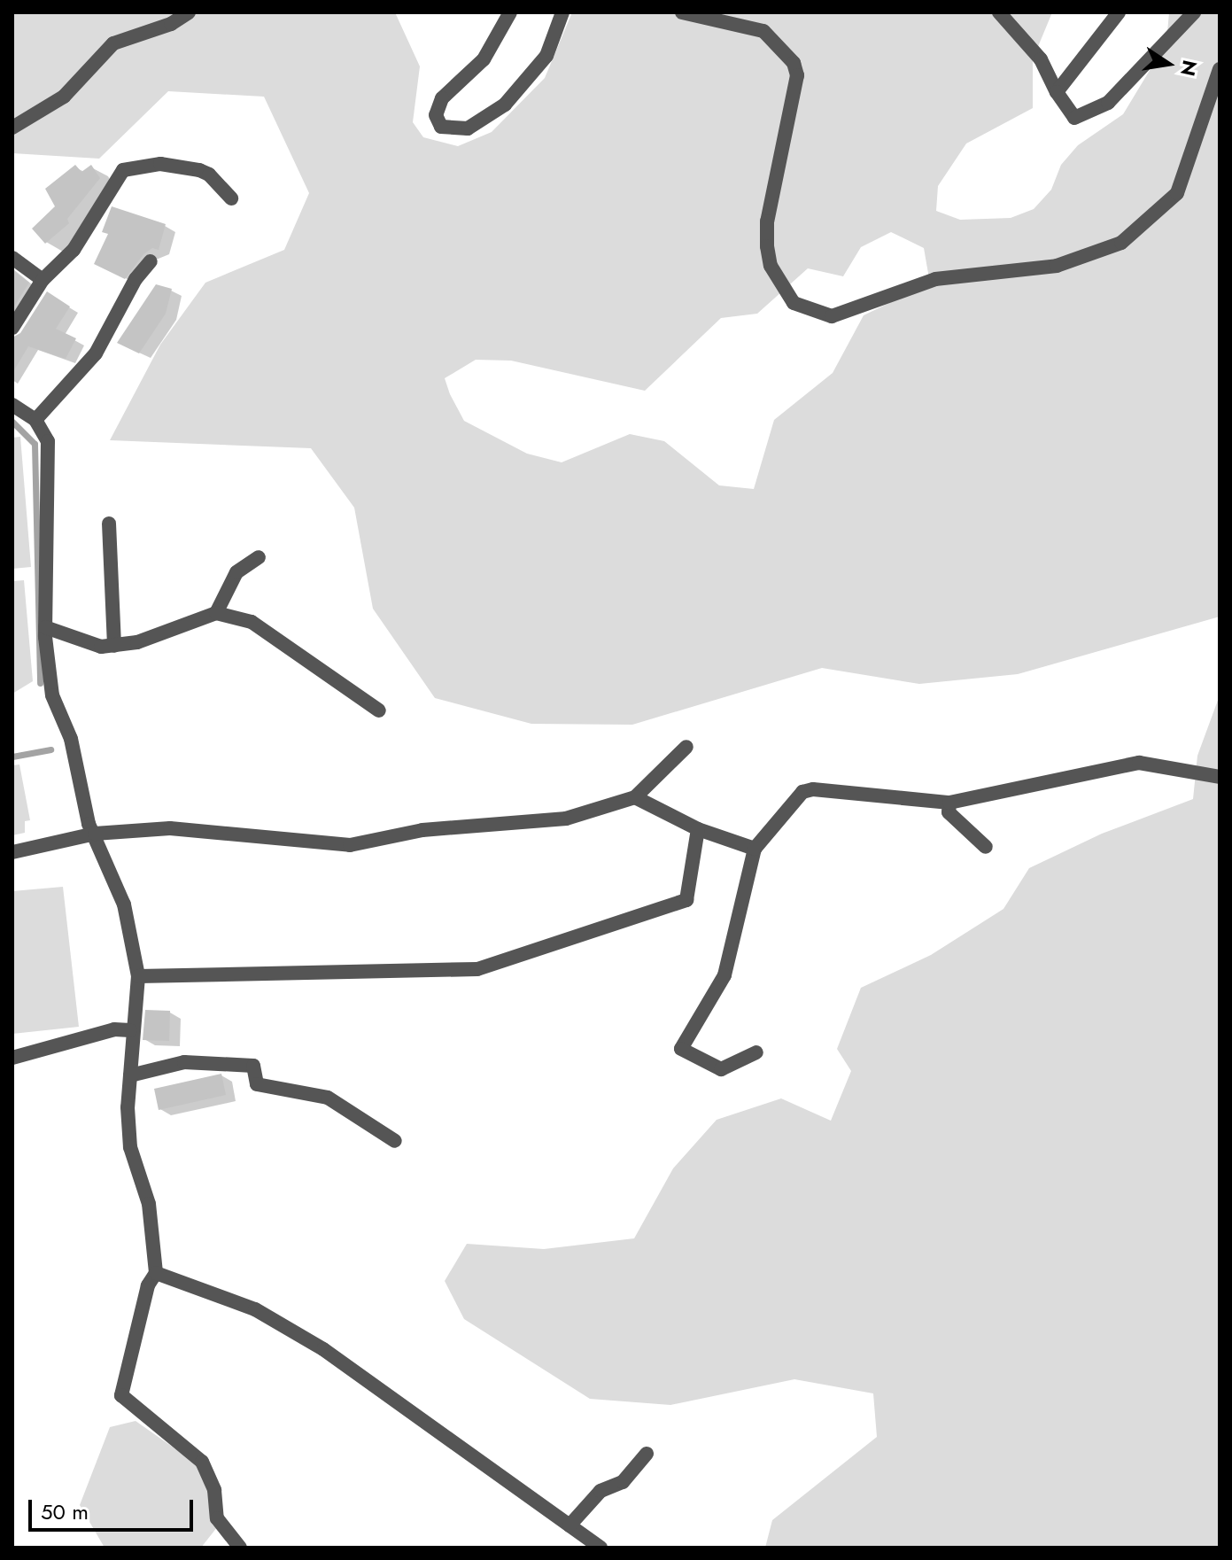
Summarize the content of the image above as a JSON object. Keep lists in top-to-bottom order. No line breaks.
{"scale_bar":"50 m","north":"right"}
